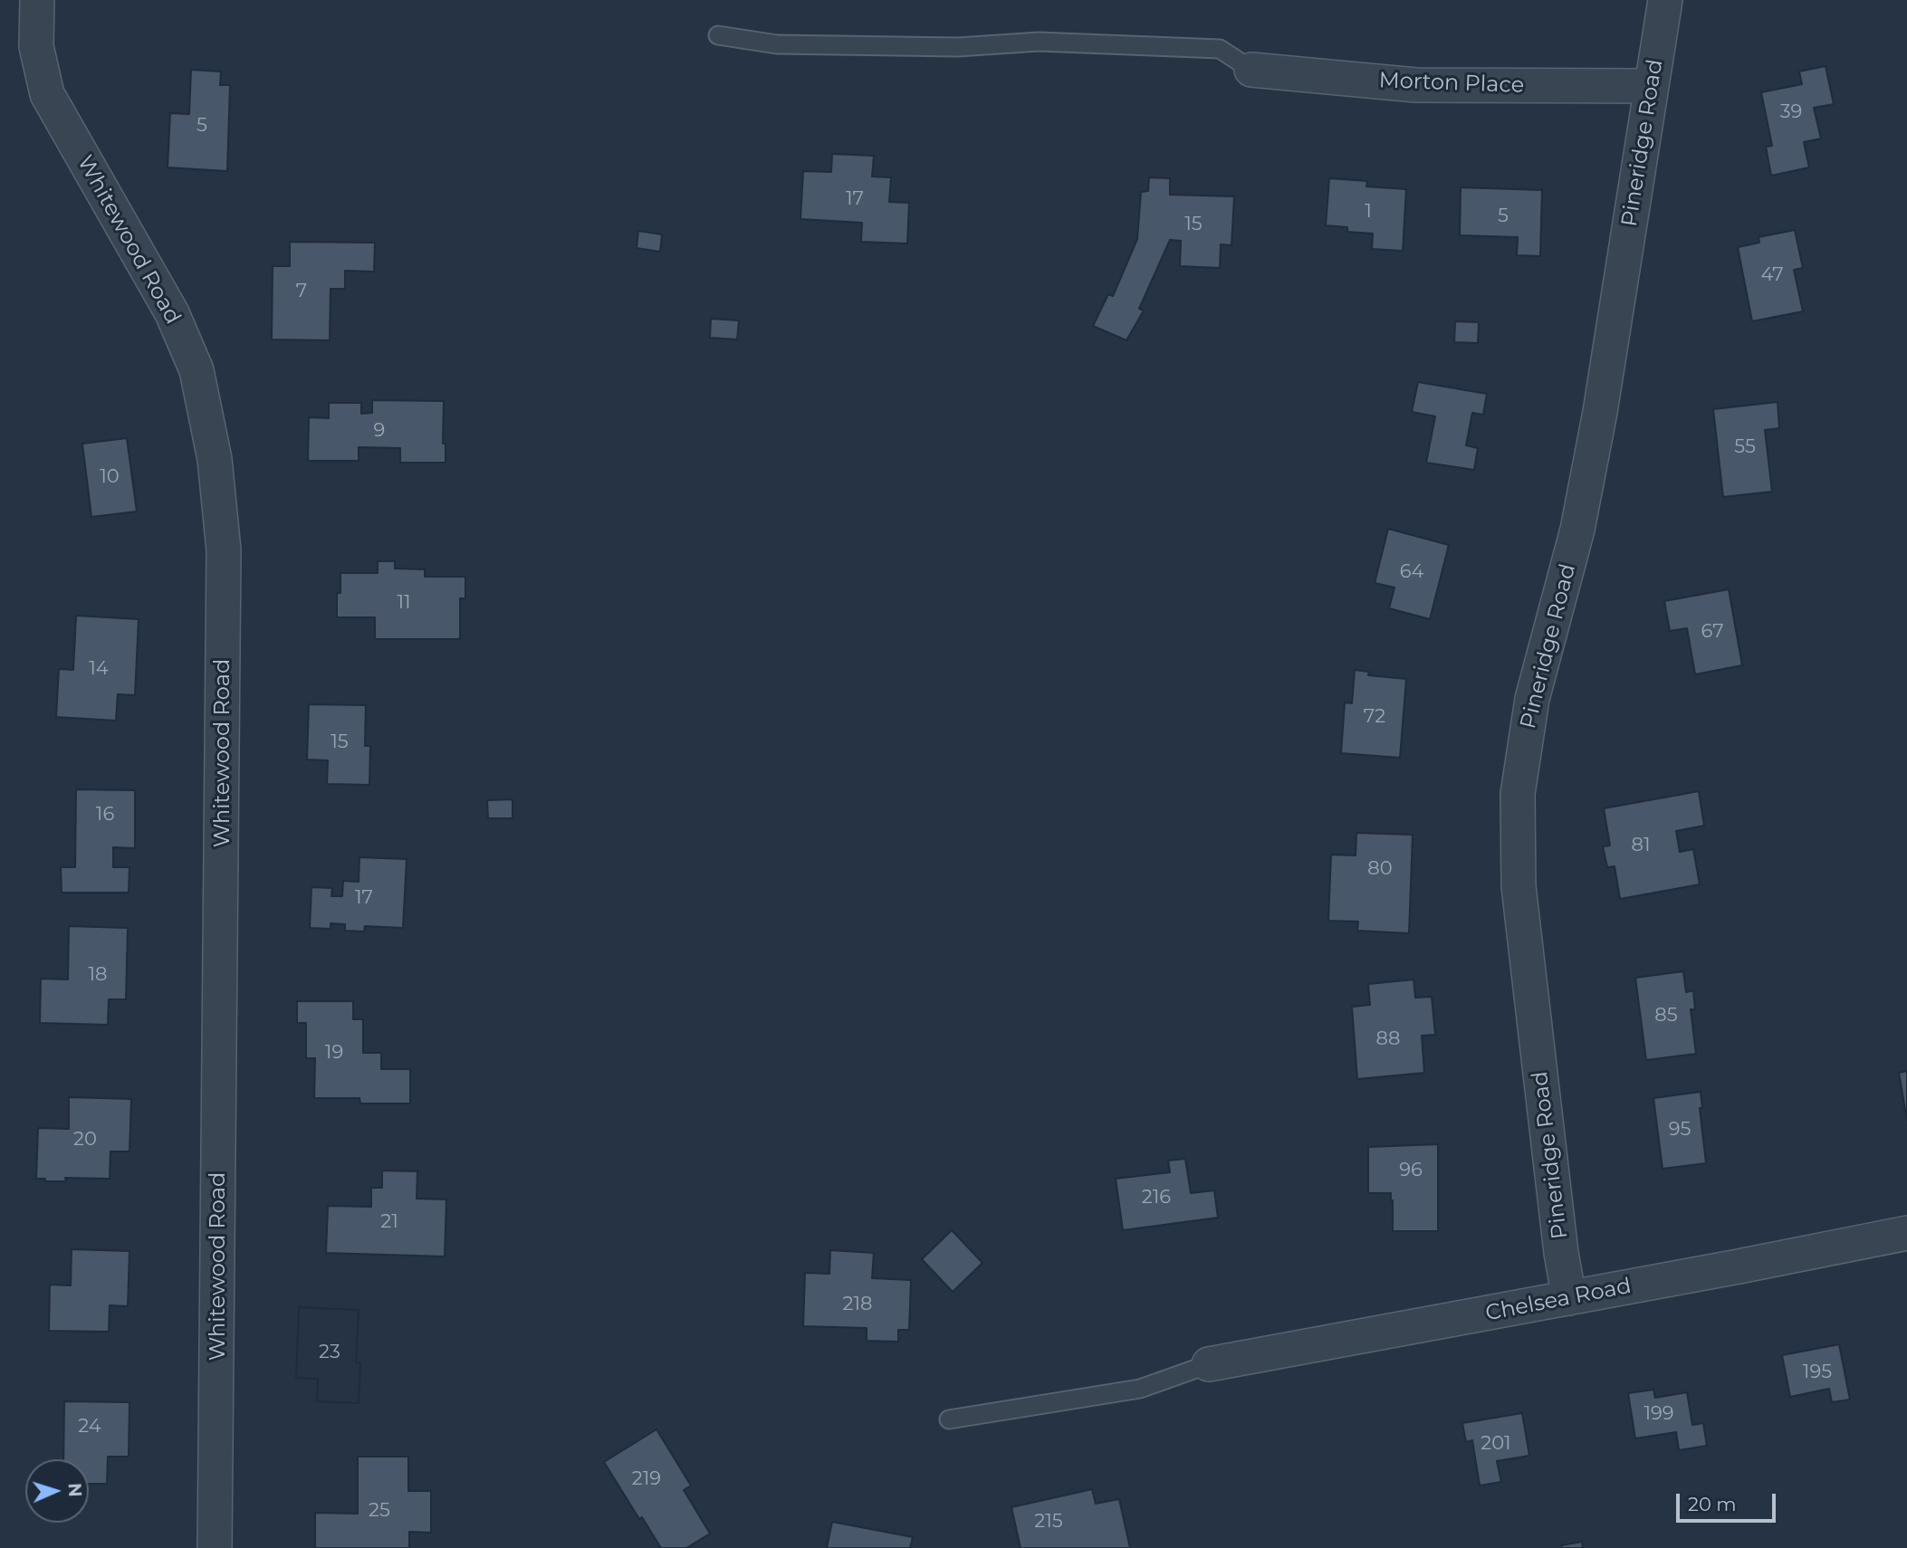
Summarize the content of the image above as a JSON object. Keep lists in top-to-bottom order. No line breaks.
{"streets":{"street":["Morton Place","Pineridge Road","Whitewood Road","Chelsea Road"]},"crossings":[["Morton Place","Pineridge Road"],["Pineridge Road","Chelsea Road"]],"house_numbers":["39","5","17","1","5","15","47","7","9","55","10","64","11","67","14","72","15","16","81","80","17","18","85","88","19","95","20","96","216","21","218","23","195","199","24","201","219","25","215"],"scale_bar":"20 m","north":"right"}
